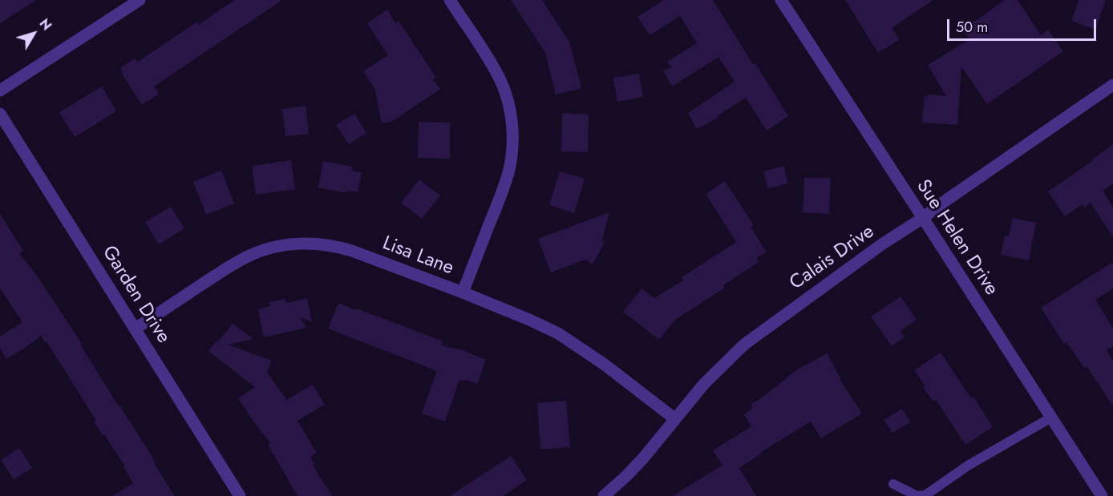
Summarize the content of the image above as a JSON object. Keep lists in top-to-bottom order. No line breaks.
{"streets":{"street":["Sue Helen Drive","Lisa Lane","Calais Drive","Garden Drive"]},"crossings":[["Sue Helen Drive","Calais Drive"],["Lisa Lane","Calais Drive"],["Lisa Lane","Garden Drive"]],"scale_bar":"50 m","north":"top right"}
